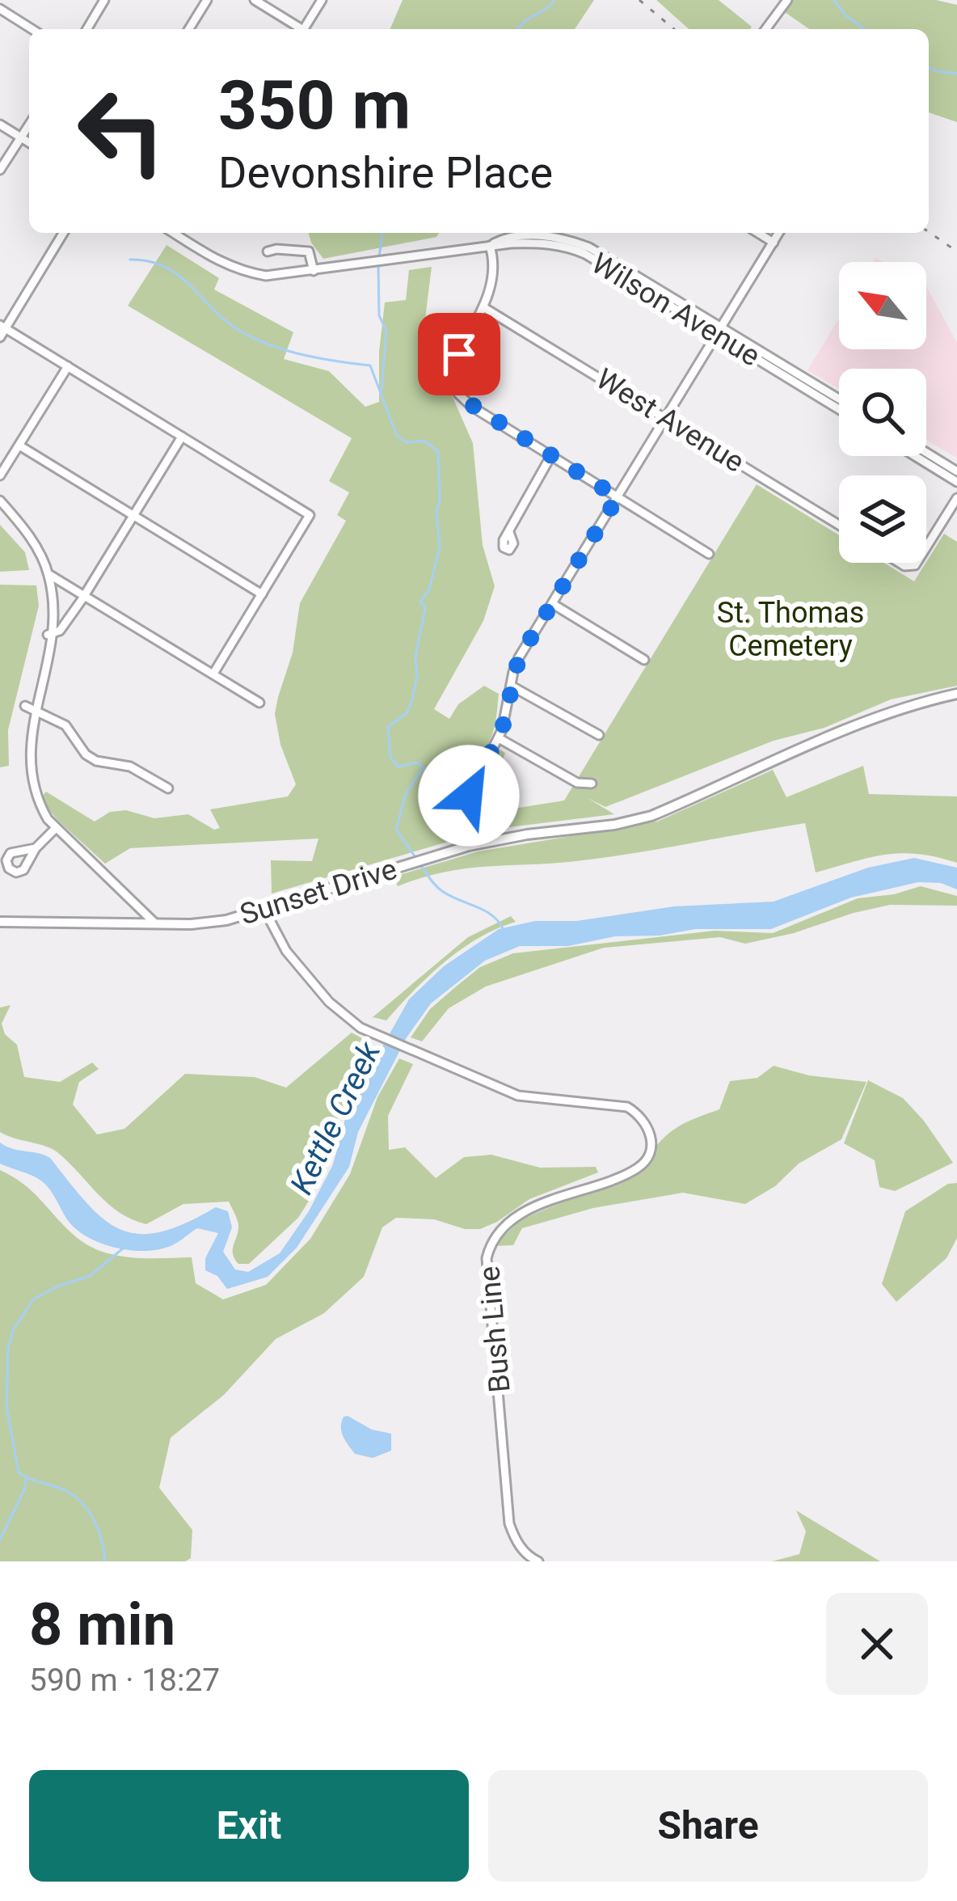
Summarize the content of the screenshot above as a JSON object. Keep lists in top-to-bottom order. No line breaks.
{"streets":{"main road":["Sunset Drive"],"street":["Wilson Avenue","West Avenue","Bush Line"]},"crossings":[["Sunset Drive","Bush Line"]],"water":["Kettle Creek"],"parks":["St. Thomas Cemetery"],"north":"top left","page":{"turn":["350 m","Devonshire Place"],"heading":["8 min","590 m · 18:27"],"buttons":["Exit","Share"]}}
